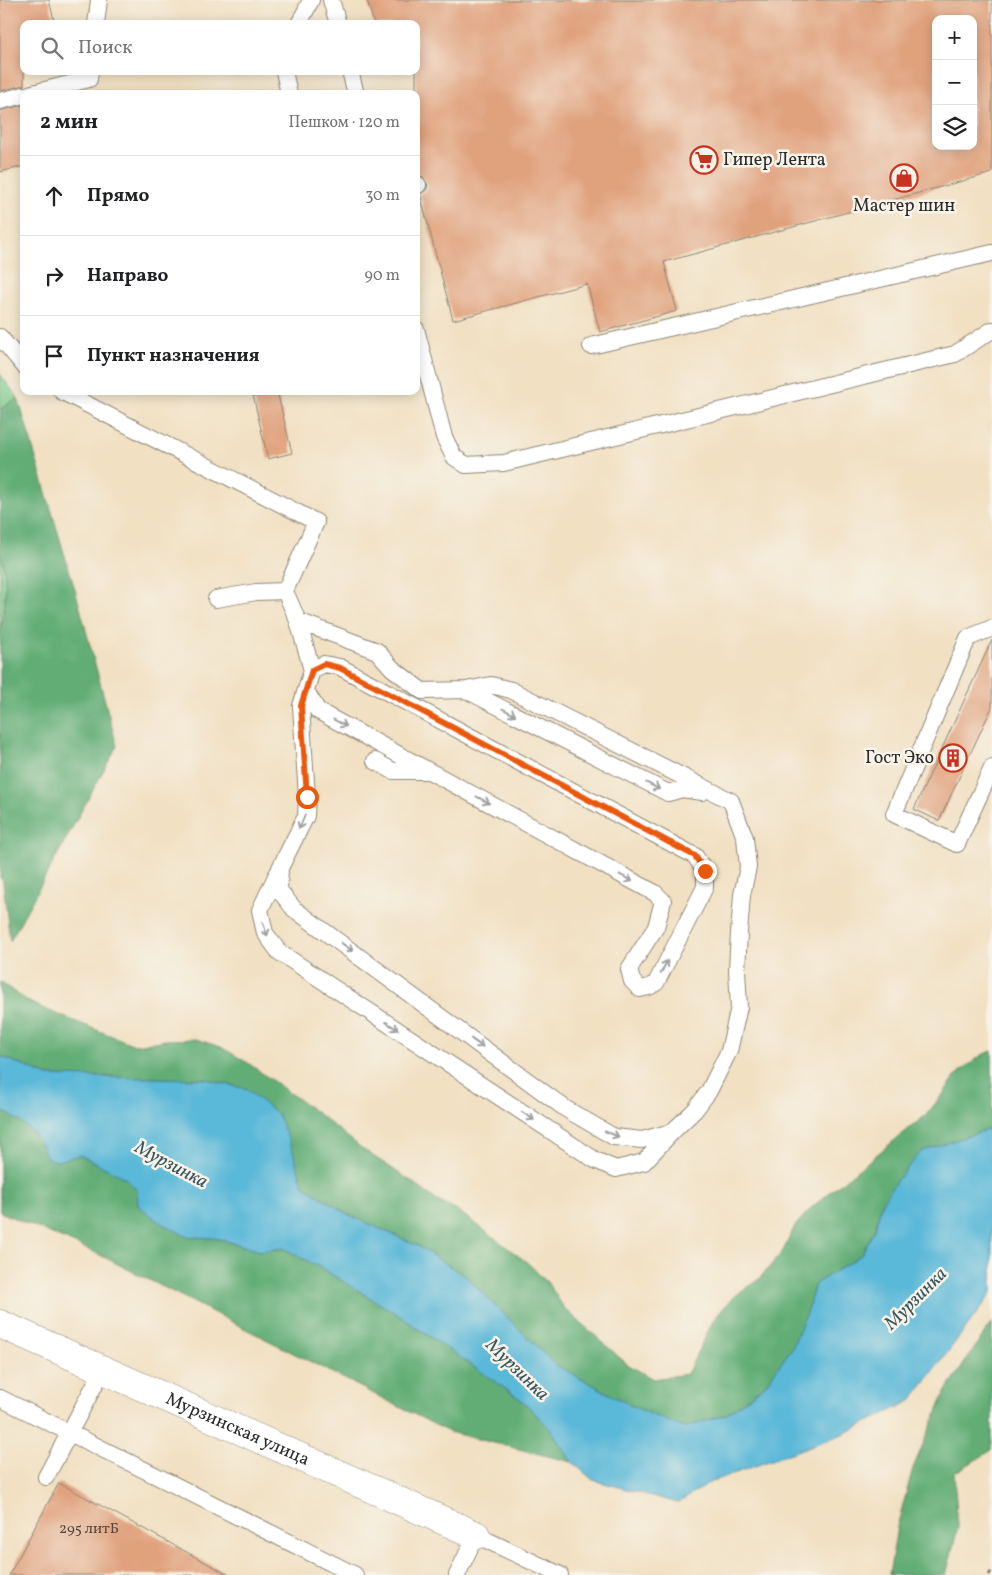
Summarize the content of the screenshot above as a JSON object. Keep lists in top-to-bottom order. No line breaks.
{"streets":{"street":["Мурзинская улица"]},"water":["Мурзинка"],"places":{"supermarket":["Гипер Лента"],"shop":["Мастер шин"],"building":["Гост Эко"]},"house_numbers":["295 литБ"],"page":{"map_buttons":["+","−"],"search":"Поиск","heading":["2 мин","Пешком · 120 m"],"list":[["Прямо","30 m"],["Направо","90 m"],"Пункт назначения"]}}
